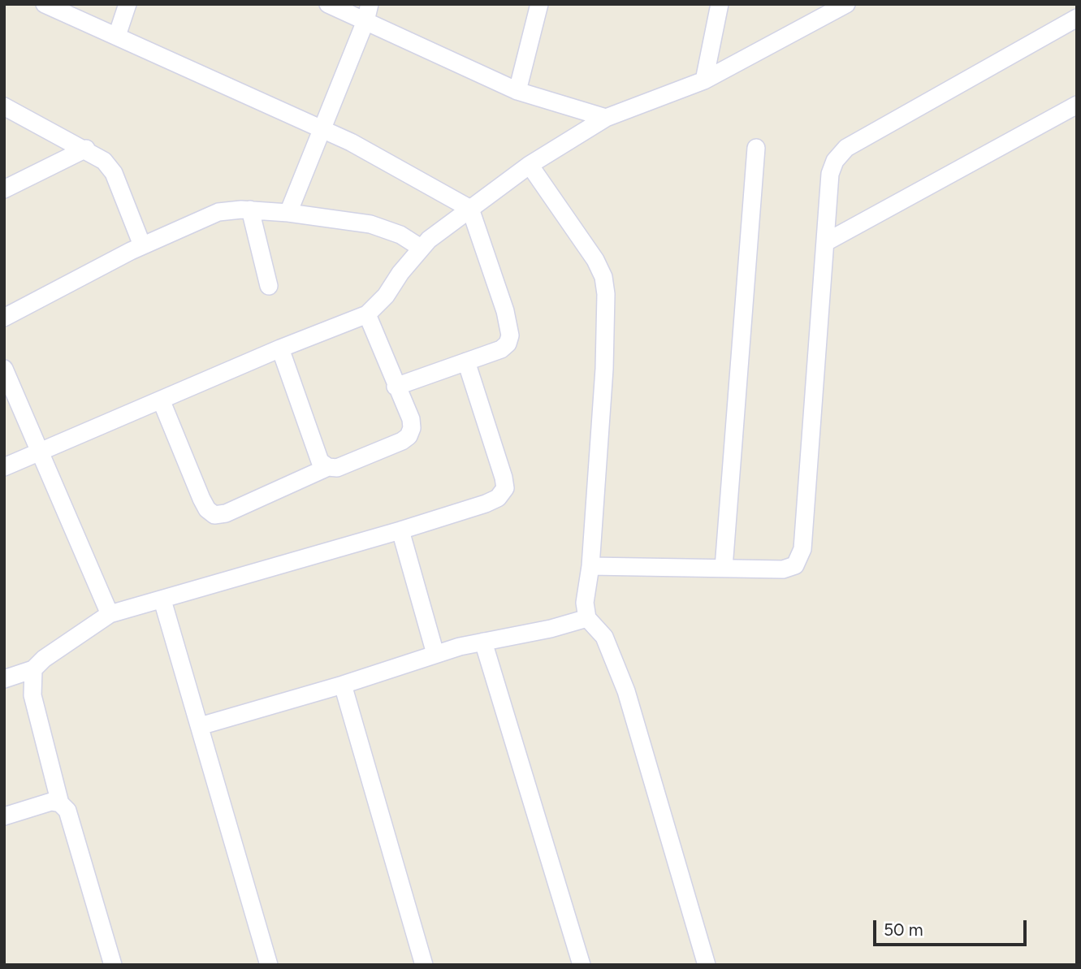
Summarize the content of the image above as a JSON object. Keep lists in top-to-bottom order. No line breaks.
{"scale_bar":"50 m"}
